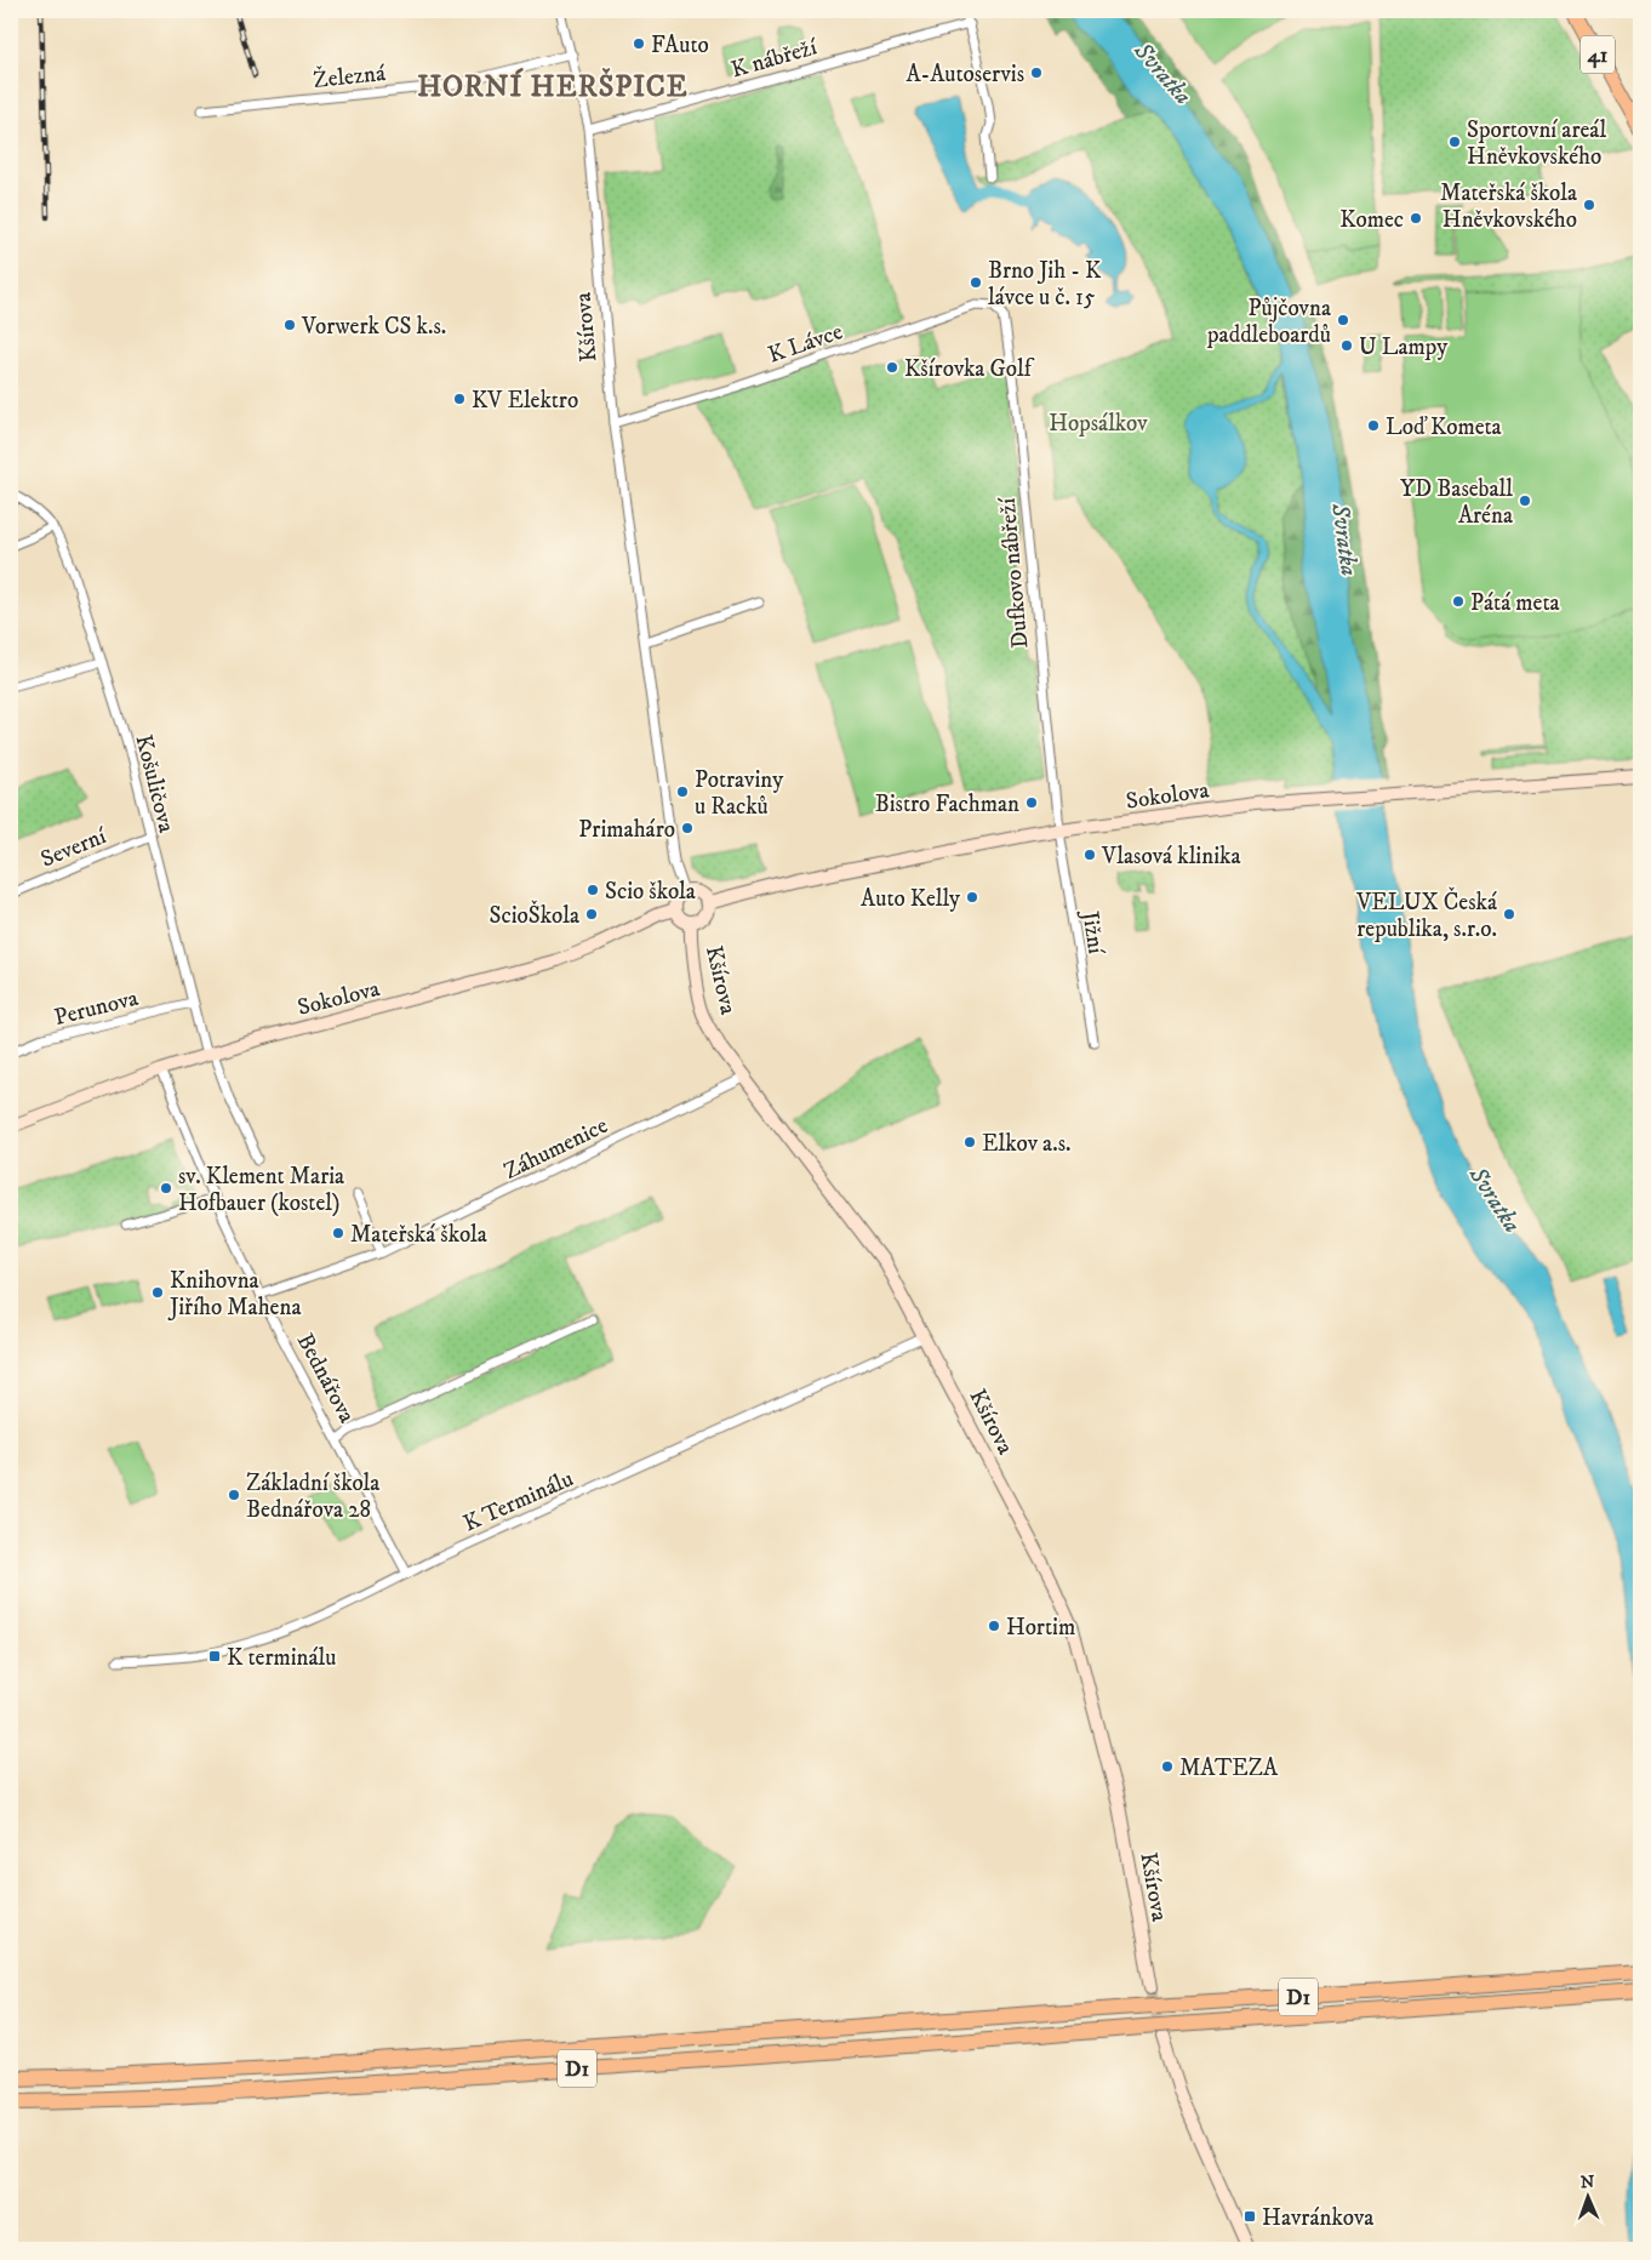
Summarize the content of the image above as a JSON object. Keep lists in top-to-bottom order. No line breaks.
{"streets":{"highway":["D1"],"main road":["41"],"street":["K nábřeží","Železná","Kšírova","K Lávce","Dufkovo nábřeží","Košuličova","Sokolova","Severní","Jižní","Perunova","Záhumenice","Bednářova","K Terminálu"]},"crossings":[["K nábřeží","Kšírova"],["Železná","Kšírova"],["Kšírova","K Lávce"],["Kšírova","Sokolova"],["Kšírova","Záhumenice"],["Kšírova","K Terminálu"],["K Lávce","Dufkovo nábřeží"],["Dufkovo nábřeží","Sokolova"],["Dufkovo nábřeží","Jižní"],["Košuličova","Sokolova"],["Košuličova","Severní"],["Košuličova","Perunova"],["Sokolova","Jižní"],["Sokolova","Bednářova"],["Záhumenice","Bednářova"],["Bednářova","K Terminálu"]],"districts":["HORNÍ HERŠPICE"],"water":["Svratka"],"parks":["Hopsálkov"],"places":{"other":["FAuto","A-Autoservis","Sportovní areál Hněvkovského","Mateřská škola Hněvkovského","Komec","Brno Jih - K lávce u č. 15","Půjčovna paddleboardů","Vorwerk CS k.s.","U Lampy","Kšírovka Golf","KV Elektro","Loď Kometa","YD Baseball Aréna","Pátá meta","Potraviny u Racků","Bistro Fachman","Primaháro","Vlasová klinika","Scio škola","Auto Kelly","ScioŠkola","VELUX Česká republika, s.r.o.","Elkov a.s.","sv. Klement Maria Hofbauer (kostel)","Mateřská škola","Knihovna Jiřího Mahena","Základní škola Bednářova 28","Hortim","MATEZA"],"transit":["K terminálu","Havránkova"]},"north":"top"}
